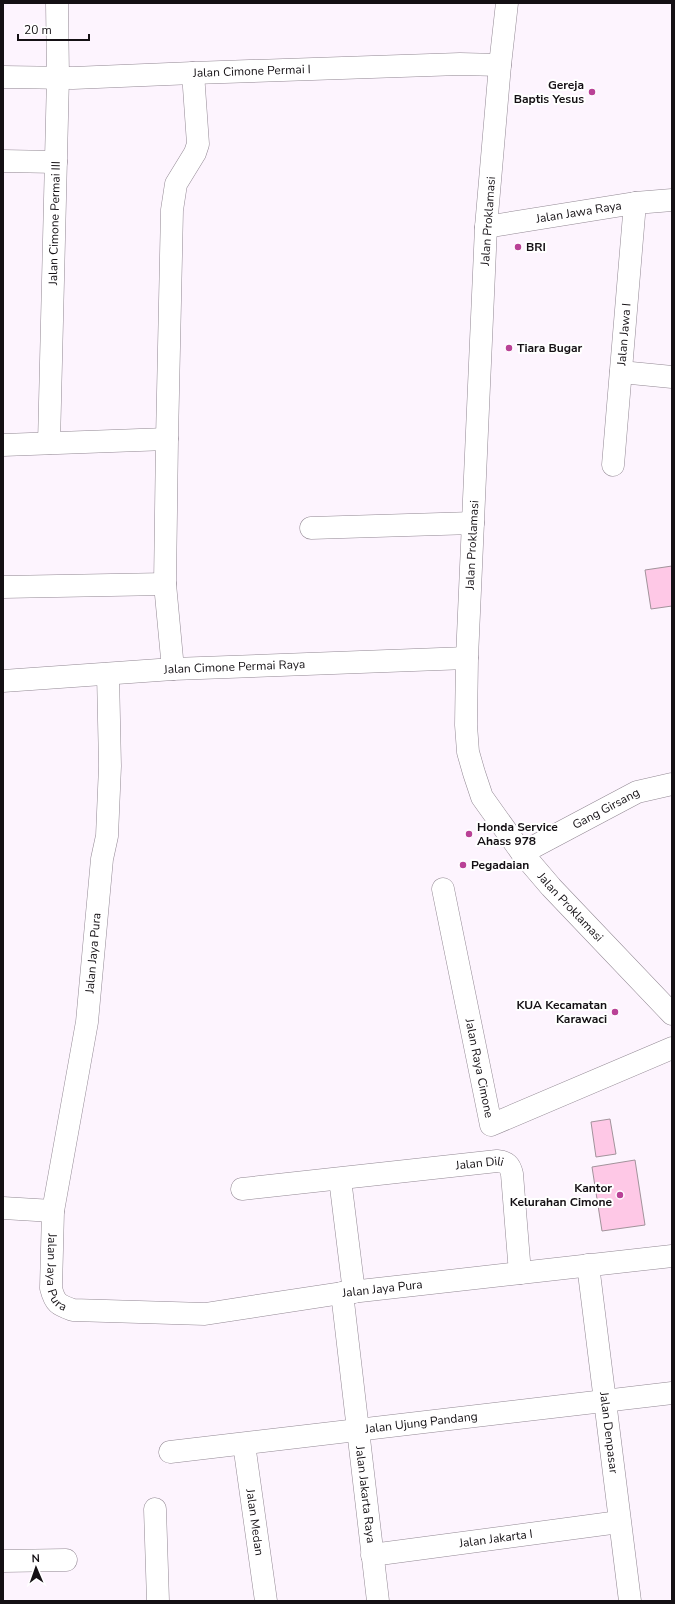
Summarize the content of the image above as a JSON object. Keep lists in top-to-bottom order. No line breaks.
{"streets":{"street":["Jalan Cimone Permai I","Jalan Jawa Raya","Jalan Proklamasi","Jalan Cimone Permai III","Jalan Jawa I","Jalan Cimone Permai Raya","Gang Girsang","Jalan Jaya Pura","Jalan Raya Cimone","Jalan Dili","Jalan Ujung Pandang","Jalan Denpasar","Jalan Jakarta Raya","Jalan Medan","Jalan Jakarta I"]},"crossings":[["Jalan Cimone Permai I","Jalan Proklamasi"],["Jalan Cimone Permai I","Jalan Cimone Permai III"],["Jalan Jawa Raya","Jalan Proklamasi"],["Jalan Jawa Raya","Jalan Jawa I"],["Jalan Proklamasi","Jalan Cimone Permai Raya"],["Jalan Proklamasi","Gang Girsang"],["Jalan Cimone Permai Raya","Jalan Jaya Pura"],["Jalan Jaya Pura","Jalan Dili"],["Jalan Jaya Pura","Jalan Denpasar"],["Jalan Jaya Pura","Jalan Jakarta Raya"],["Jalan Ujung Pandang","Jalan Denpasar"],["Jalan Ujung Pandang","Jalan Jakarta Raya"],["Jalan Ujung Pandang","Jalan Medan"],["Jalan Denpasar","Jalan Jakarta I"],["Jalan Jakarta Raya","Jalan Jakarta I"]],"places":["Gereja Baptis Yesus","BRI","Tiara Bugar","Honda Service Ahass 978","Pegadaian","KUA Kecamatan Karawaci","Kantor Kelurahan Cimone"],"scale_bar":"20 m","north":"top"}
